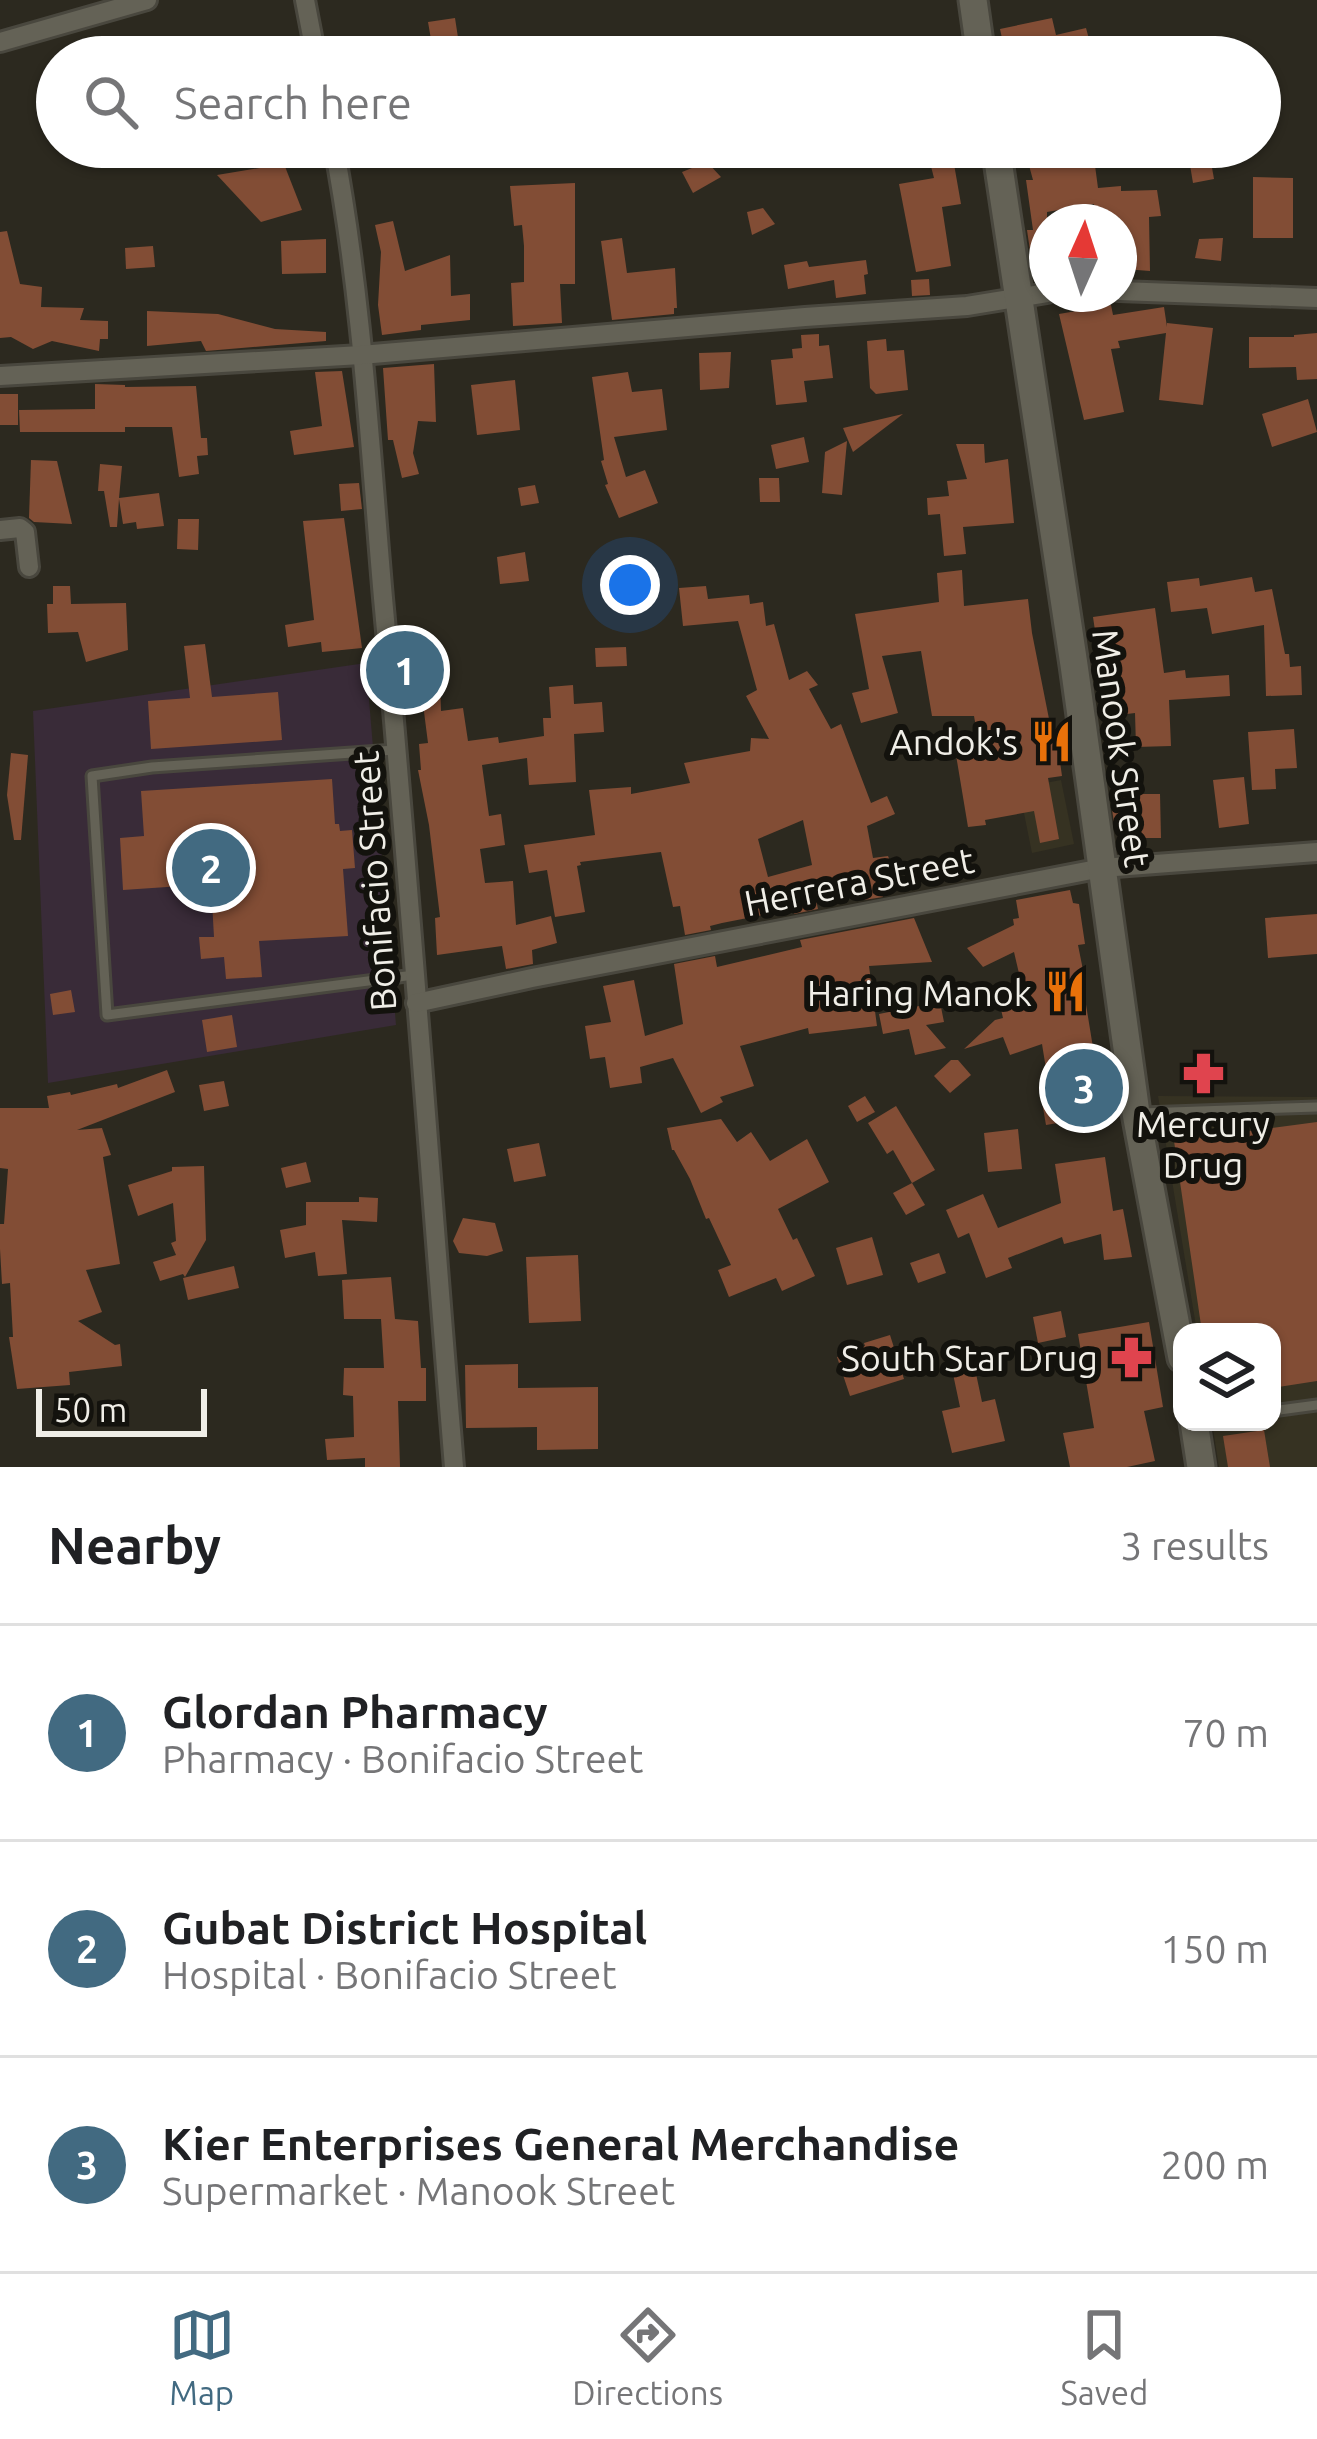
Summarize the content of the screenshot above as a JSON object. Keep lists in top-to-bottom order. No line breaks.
{"streets":{"main road":["Manook Street"],"street":["Bonifacio Street","Herrera Street"]},"crossings":[["Manook Street","Herrera Street"],["Bonifacio Street","Herrera Street"]],"places":{"restaurant":["Andok's","Haring Manok"],"pharmacy":["Mercury Drug","South Star Drug"]},"scale_bar":"50 m","north":"top","page":{"search":"Search here","pins":["1","2","3"],"scale":"50 m","heading":["Nearby","3 results"],"list":[{"mark":"1","name":"Glordan Pharmacy","note":"Pharmacy · Bonifacio Street","value":"70 m"},{"mark":"2","name":"Gubat District Hospital","note":"Hospital · Bonifacio Street","value":"150 m"},{"mark":"3","name":"Kier Enterprises General Merchandise","note":"Supermarket · Manook Street","value":"200 m"}],"nav":["Map","Directions","Saved"]}}
